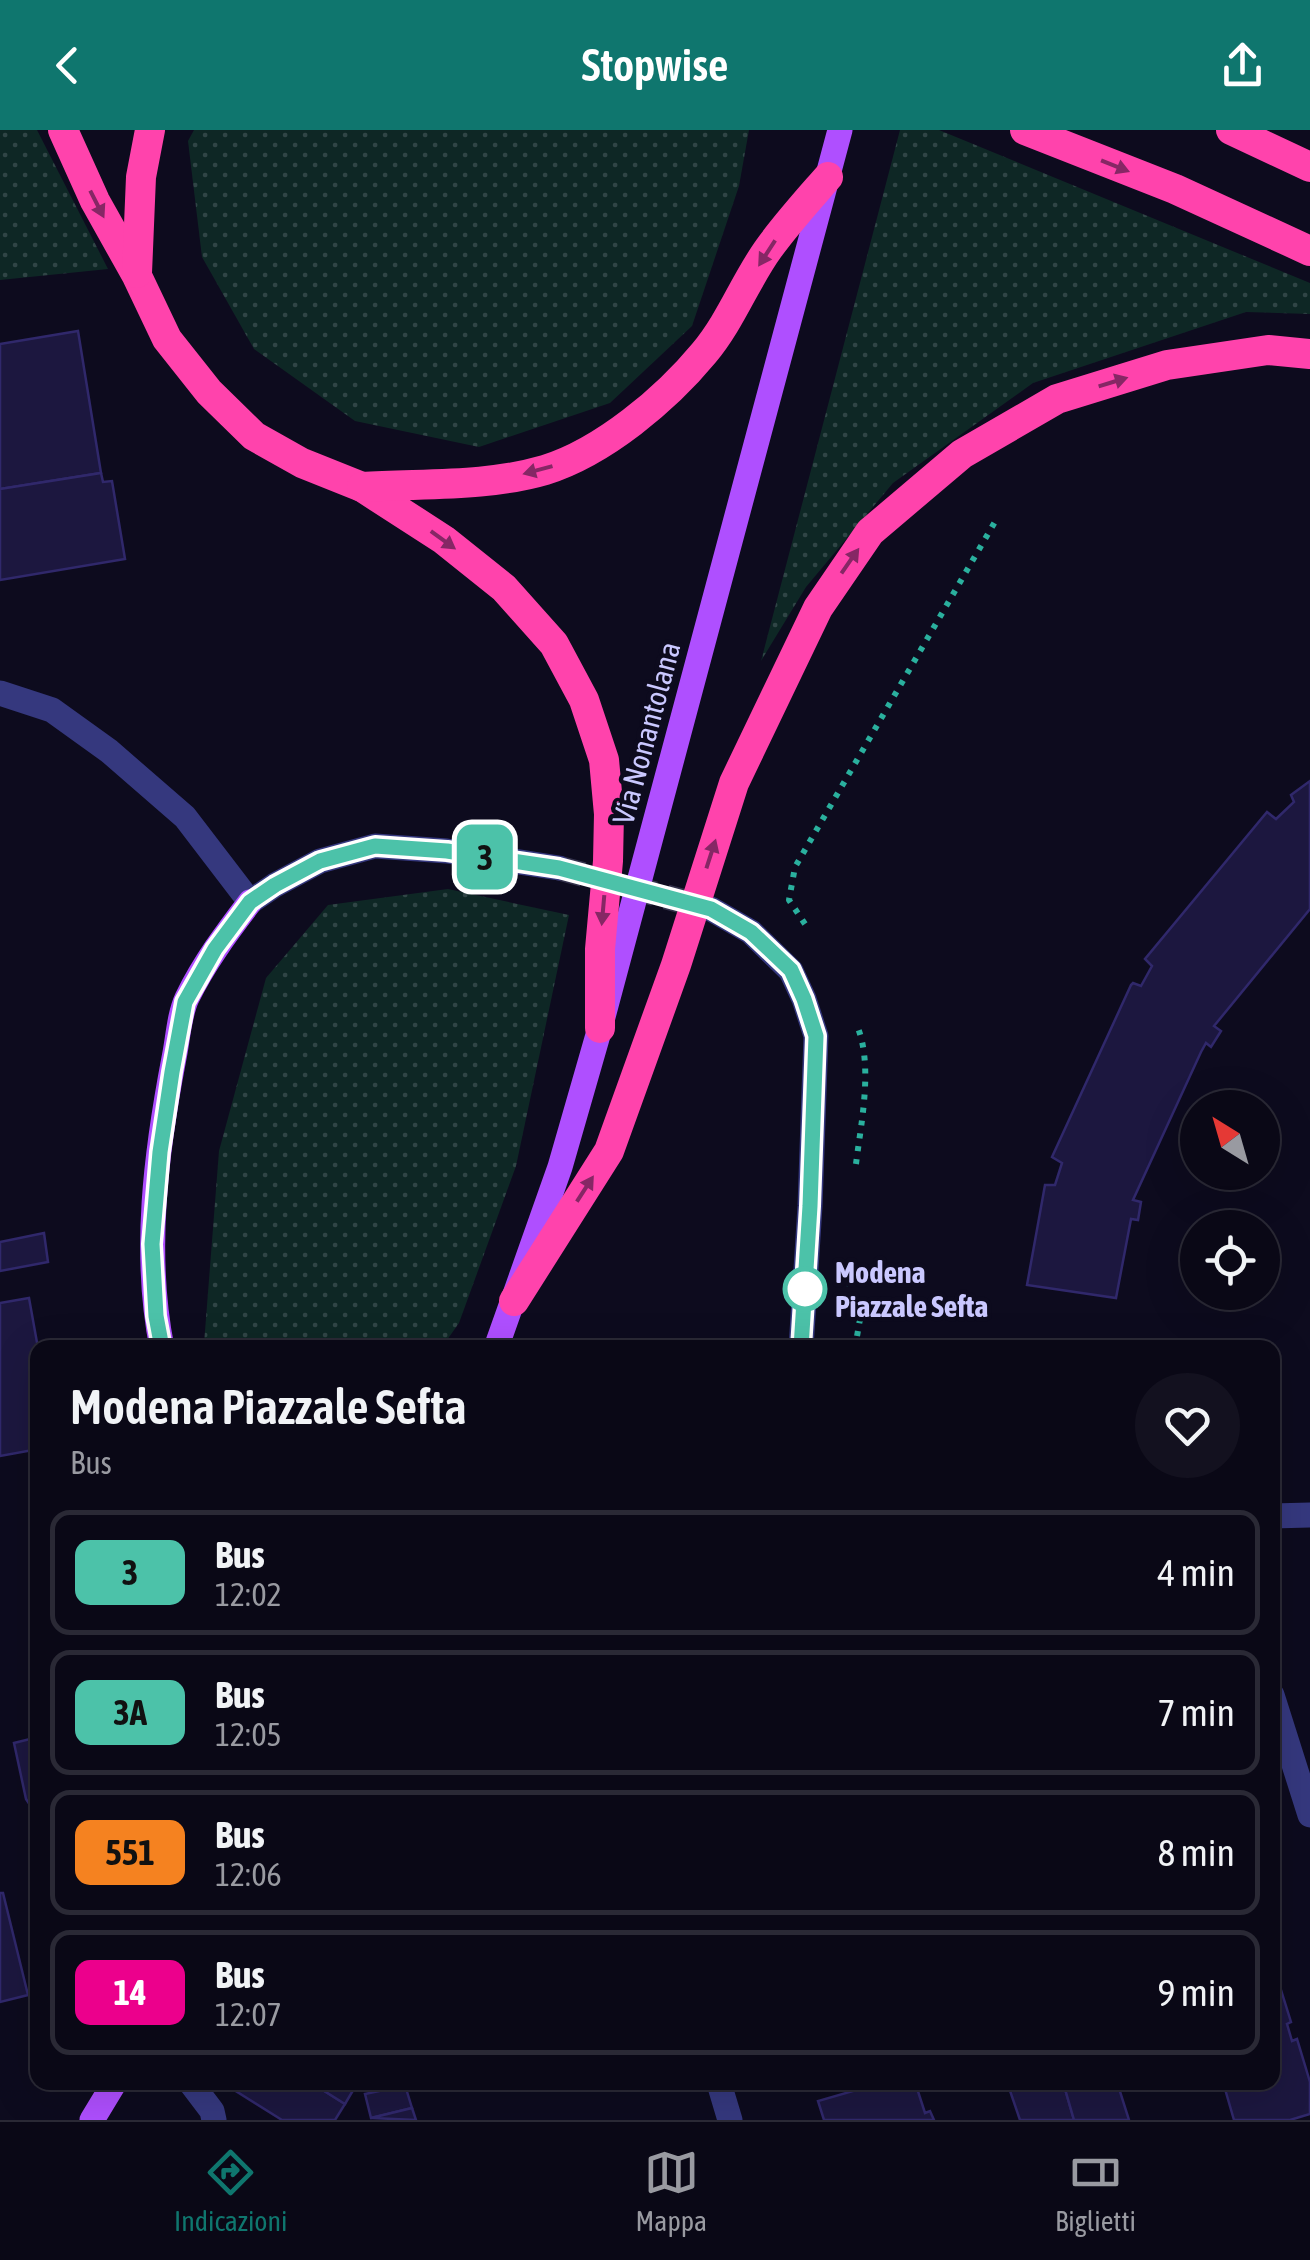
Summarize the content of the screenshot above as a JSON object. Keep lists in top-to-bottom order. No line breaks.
{"streets":{"main road":["Via Nonantolana"]},"places":["Modena Piazzale Sefta"],"lines":["bus line 3"],"north":"top left","page":{"header":"Stopwise","on_map":"3","heading":["Modena Piazzale Sefta","Bus"],"list":[{"mark":"3","name":"Bus","note":"12:02","value":"4 min"},{"mark":"3A","name":"Bus","note":"12:05","value":"7 min"},{"mark":"551","name":"Bus","note":"12:06","value":"8 min"},{"mark":"14","name":"Bus","note":"12:07","value":"9 min"}],"tabs":["Indicazioni","Mappa","Biglietti"]}}
